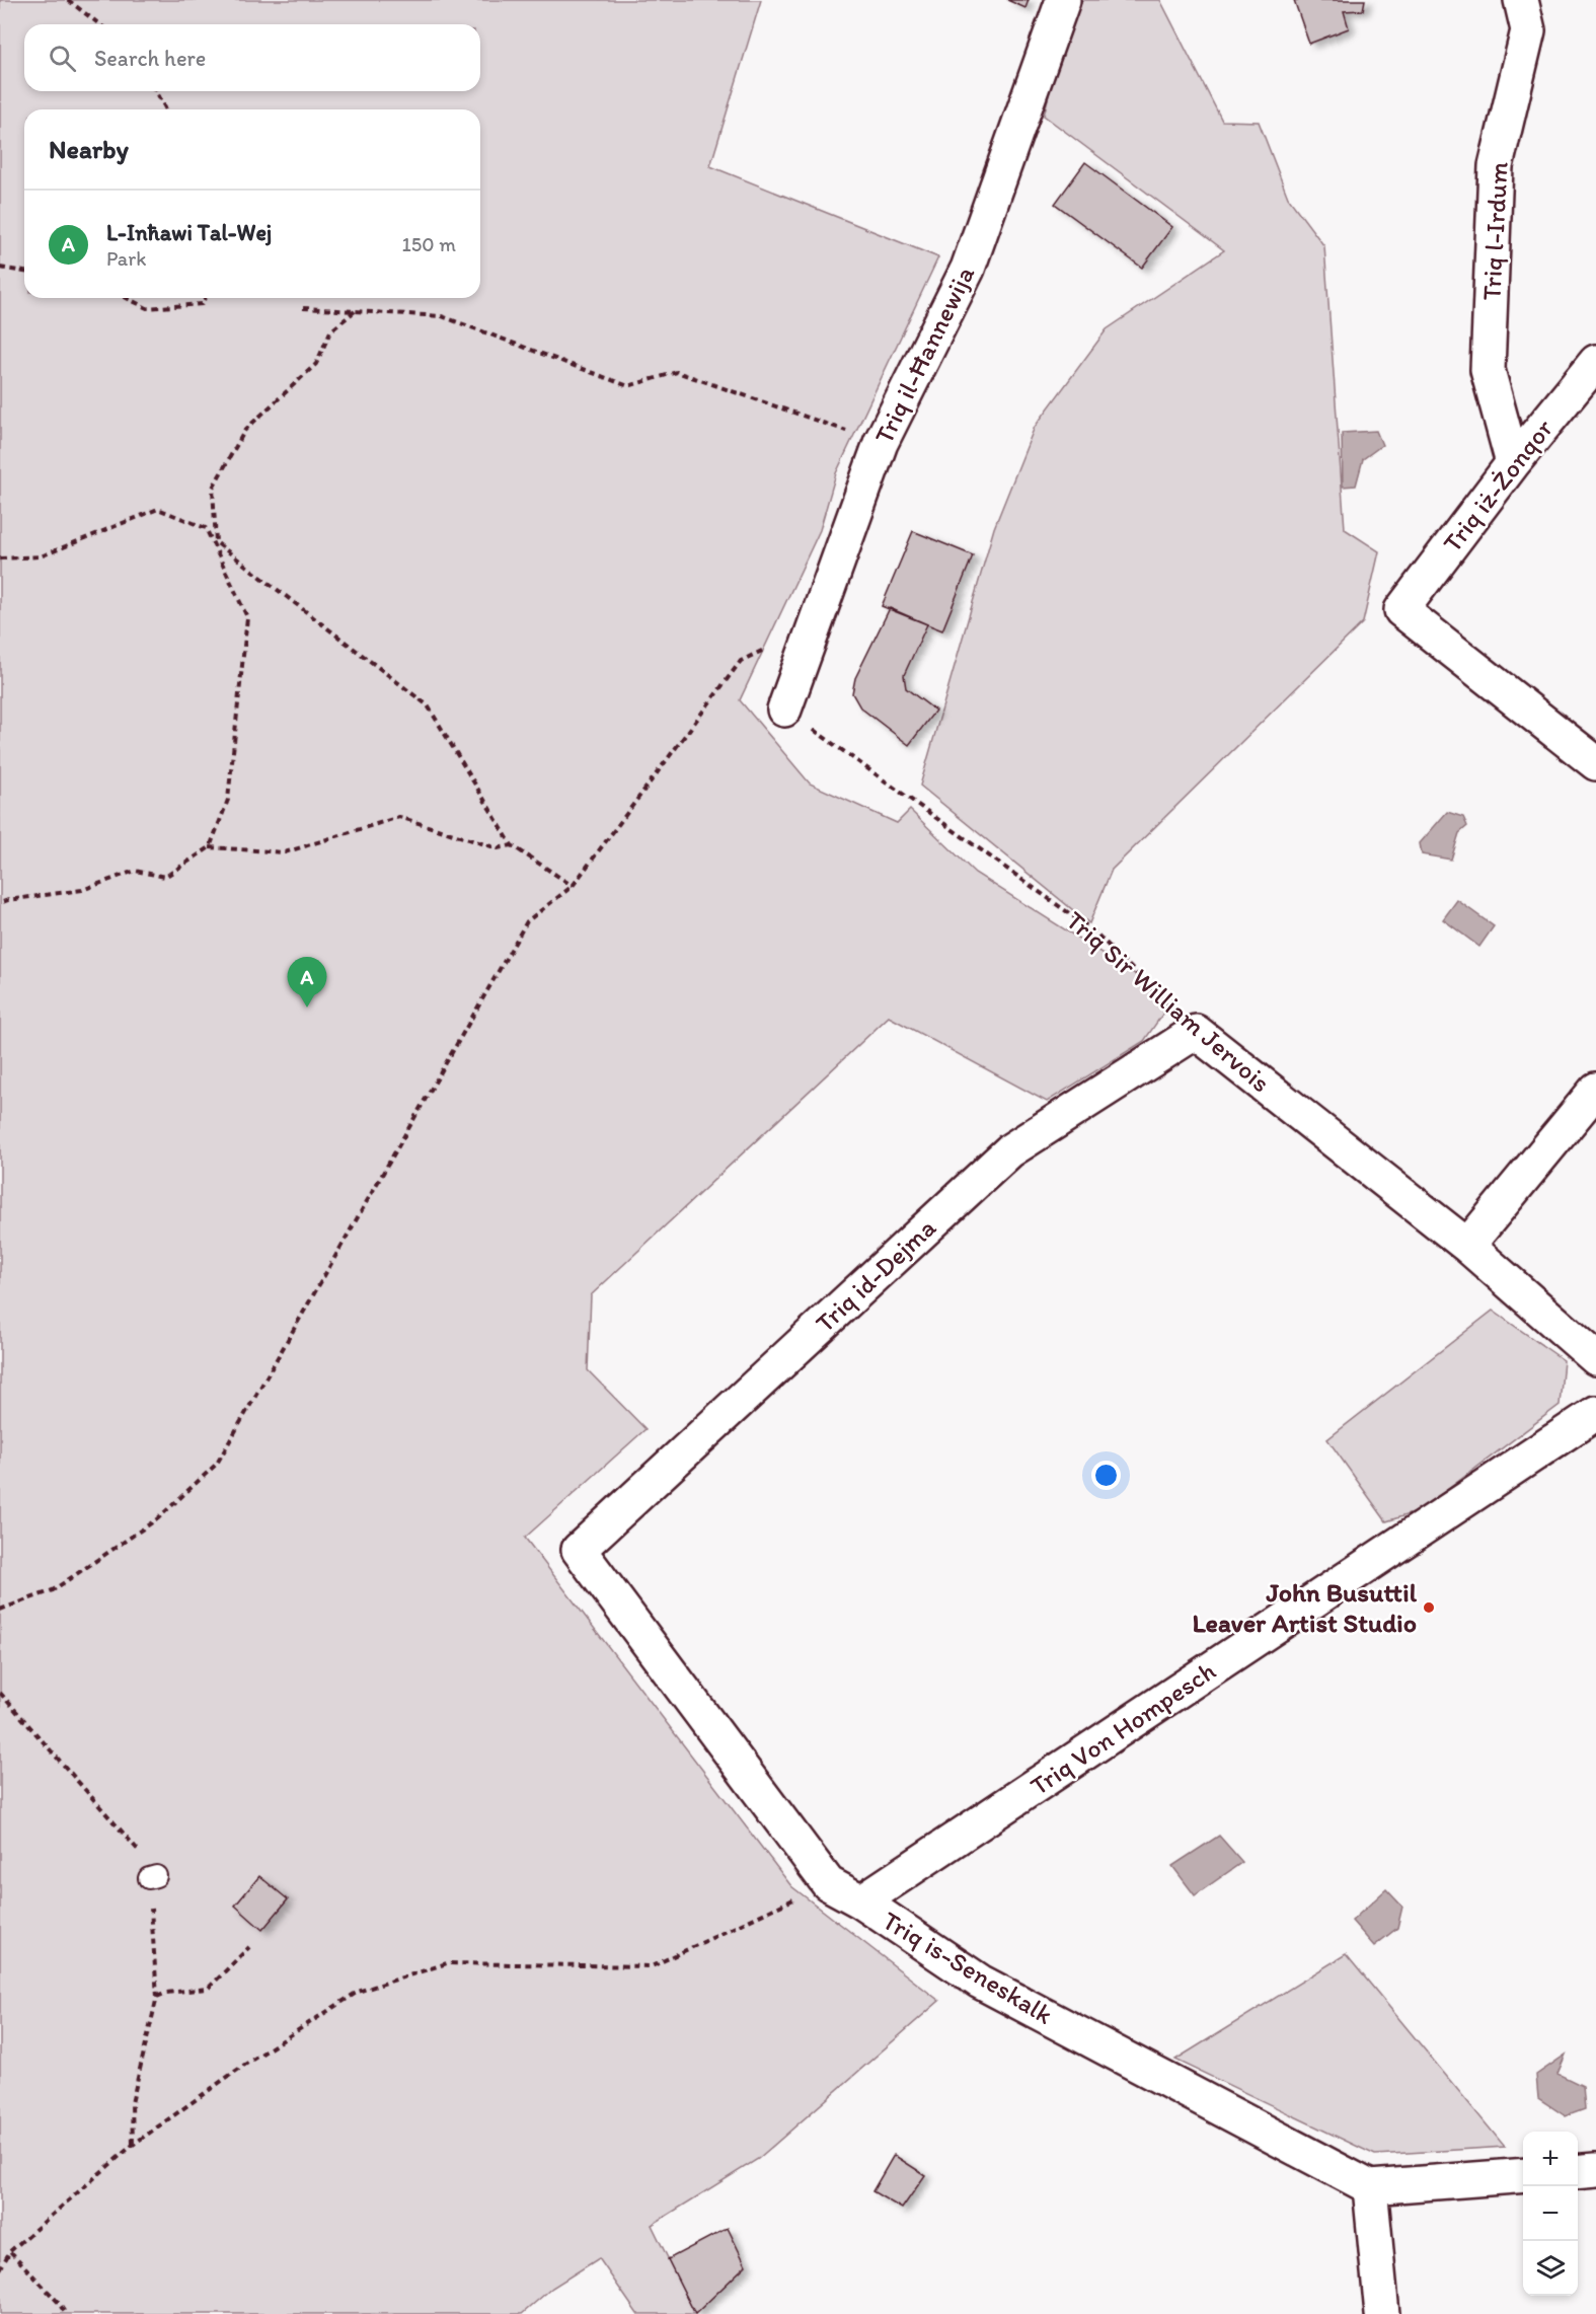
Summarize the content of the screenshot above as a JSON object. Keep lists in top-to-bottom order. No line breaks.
{"streets":{"street":["Triq l-Irdum","Triq il-Ħannewija","Triq iż-Żonqor","Triq Sir William Jervois","Triq id-Dejma","Triq Von Hompesch","Triq is-Seneskalk"]},"crossings":[["Triq l-Irdum","Triq iż-Żonqor"],["Triq il-Ħannewija","Triq Sir William Jervois"],["Triq Sir William Jervois","Triq id-Dejma"],["Triq id-Dejma","Triq is-Seneskalk"],["Triq Von Hompesch","Triq is-Seneskalk"]],"places":["John Busuttil Leaver Artist Studio"],"page":{"search":"Search here","heading":"Nearby","list":[{"mark":"A","name":"L-Inħawi Tal-Wej","note":"Park","value":"150 m"}],"pins":"A","map_buttons":["+","−"]}}
